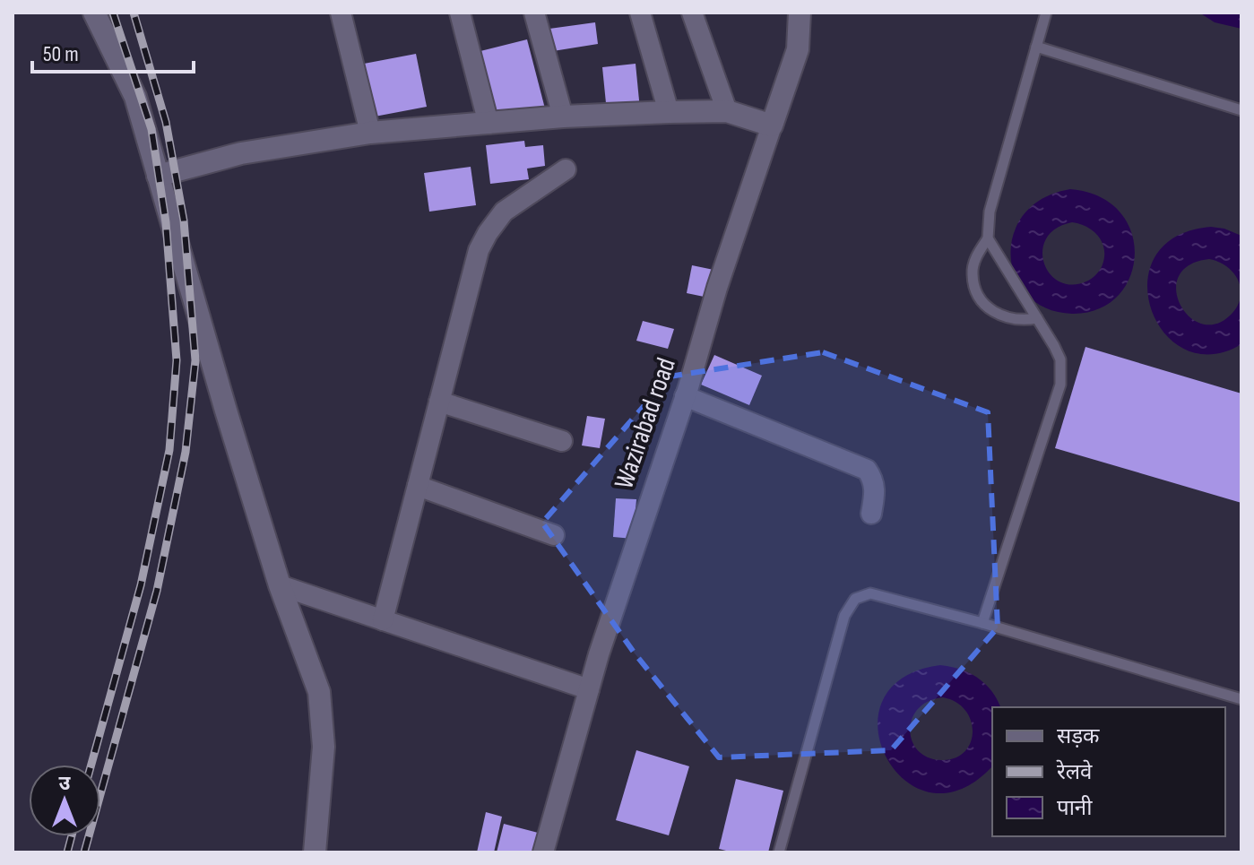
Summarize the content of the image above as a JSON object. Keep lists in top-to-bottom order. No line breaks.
{"streets":{"street":["Wazirabad road"]},"legend":["सड़क","रेलवे","पानी"],"scale_bar":"50 m","north":"top"}
